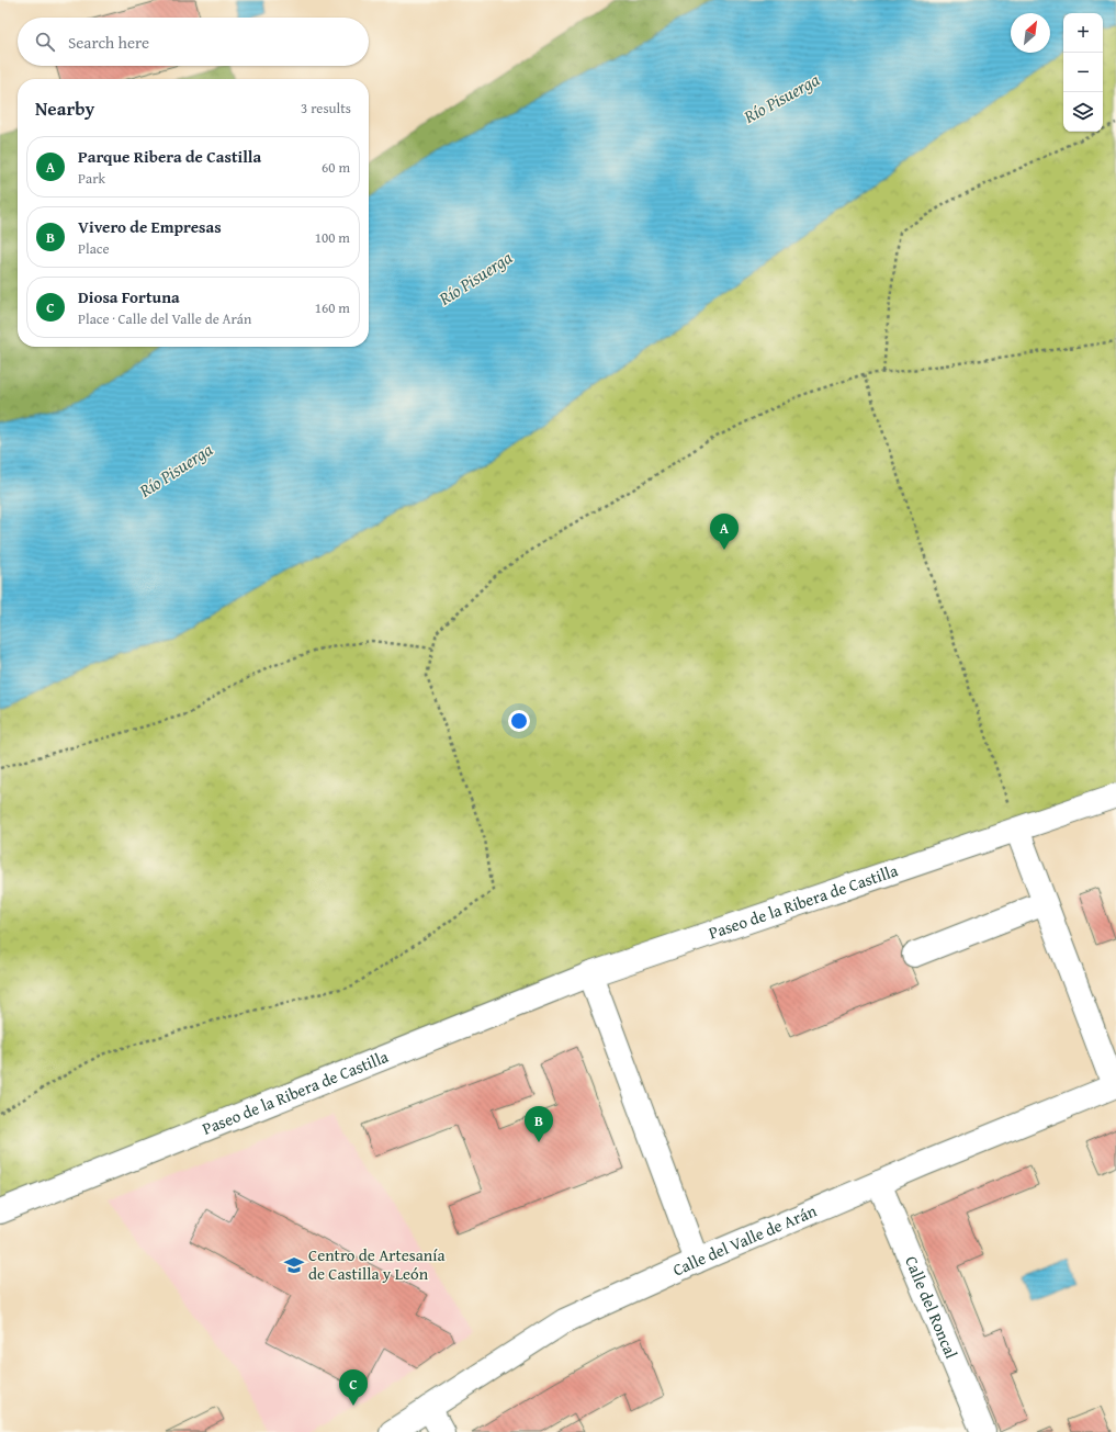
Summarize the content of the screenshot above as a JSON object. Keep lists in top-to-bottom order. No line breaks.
{"streets":{"street":["Paseo de la Ribera de Castilla","Calle del Valle de Arán","Calle del Roncal"]},"crossings":[["Calle del Valle de Arán","Calle del Roncal"]],"water":["Río Pisuerga"],"places":{"school or university":["Centro de Artesanía de Castilla y León"]},"north":"top right","page":{"map_buttons":["+","−"],"search":"Search here","heading":["Nearby","3 results"],"list":[{"mark":"A","name":"Parque Ribera de Castilla","note":"Park","value":"60 m"},{"mark":"B","name":"Vivero de Empresas","note":"Place","value":"100 m"},{"mark":"C","name":"Diosa Fortuna","note":"Place · Calle del Valle de Arán","value":"160 m"}],"pins":["A","B","C"]}}
